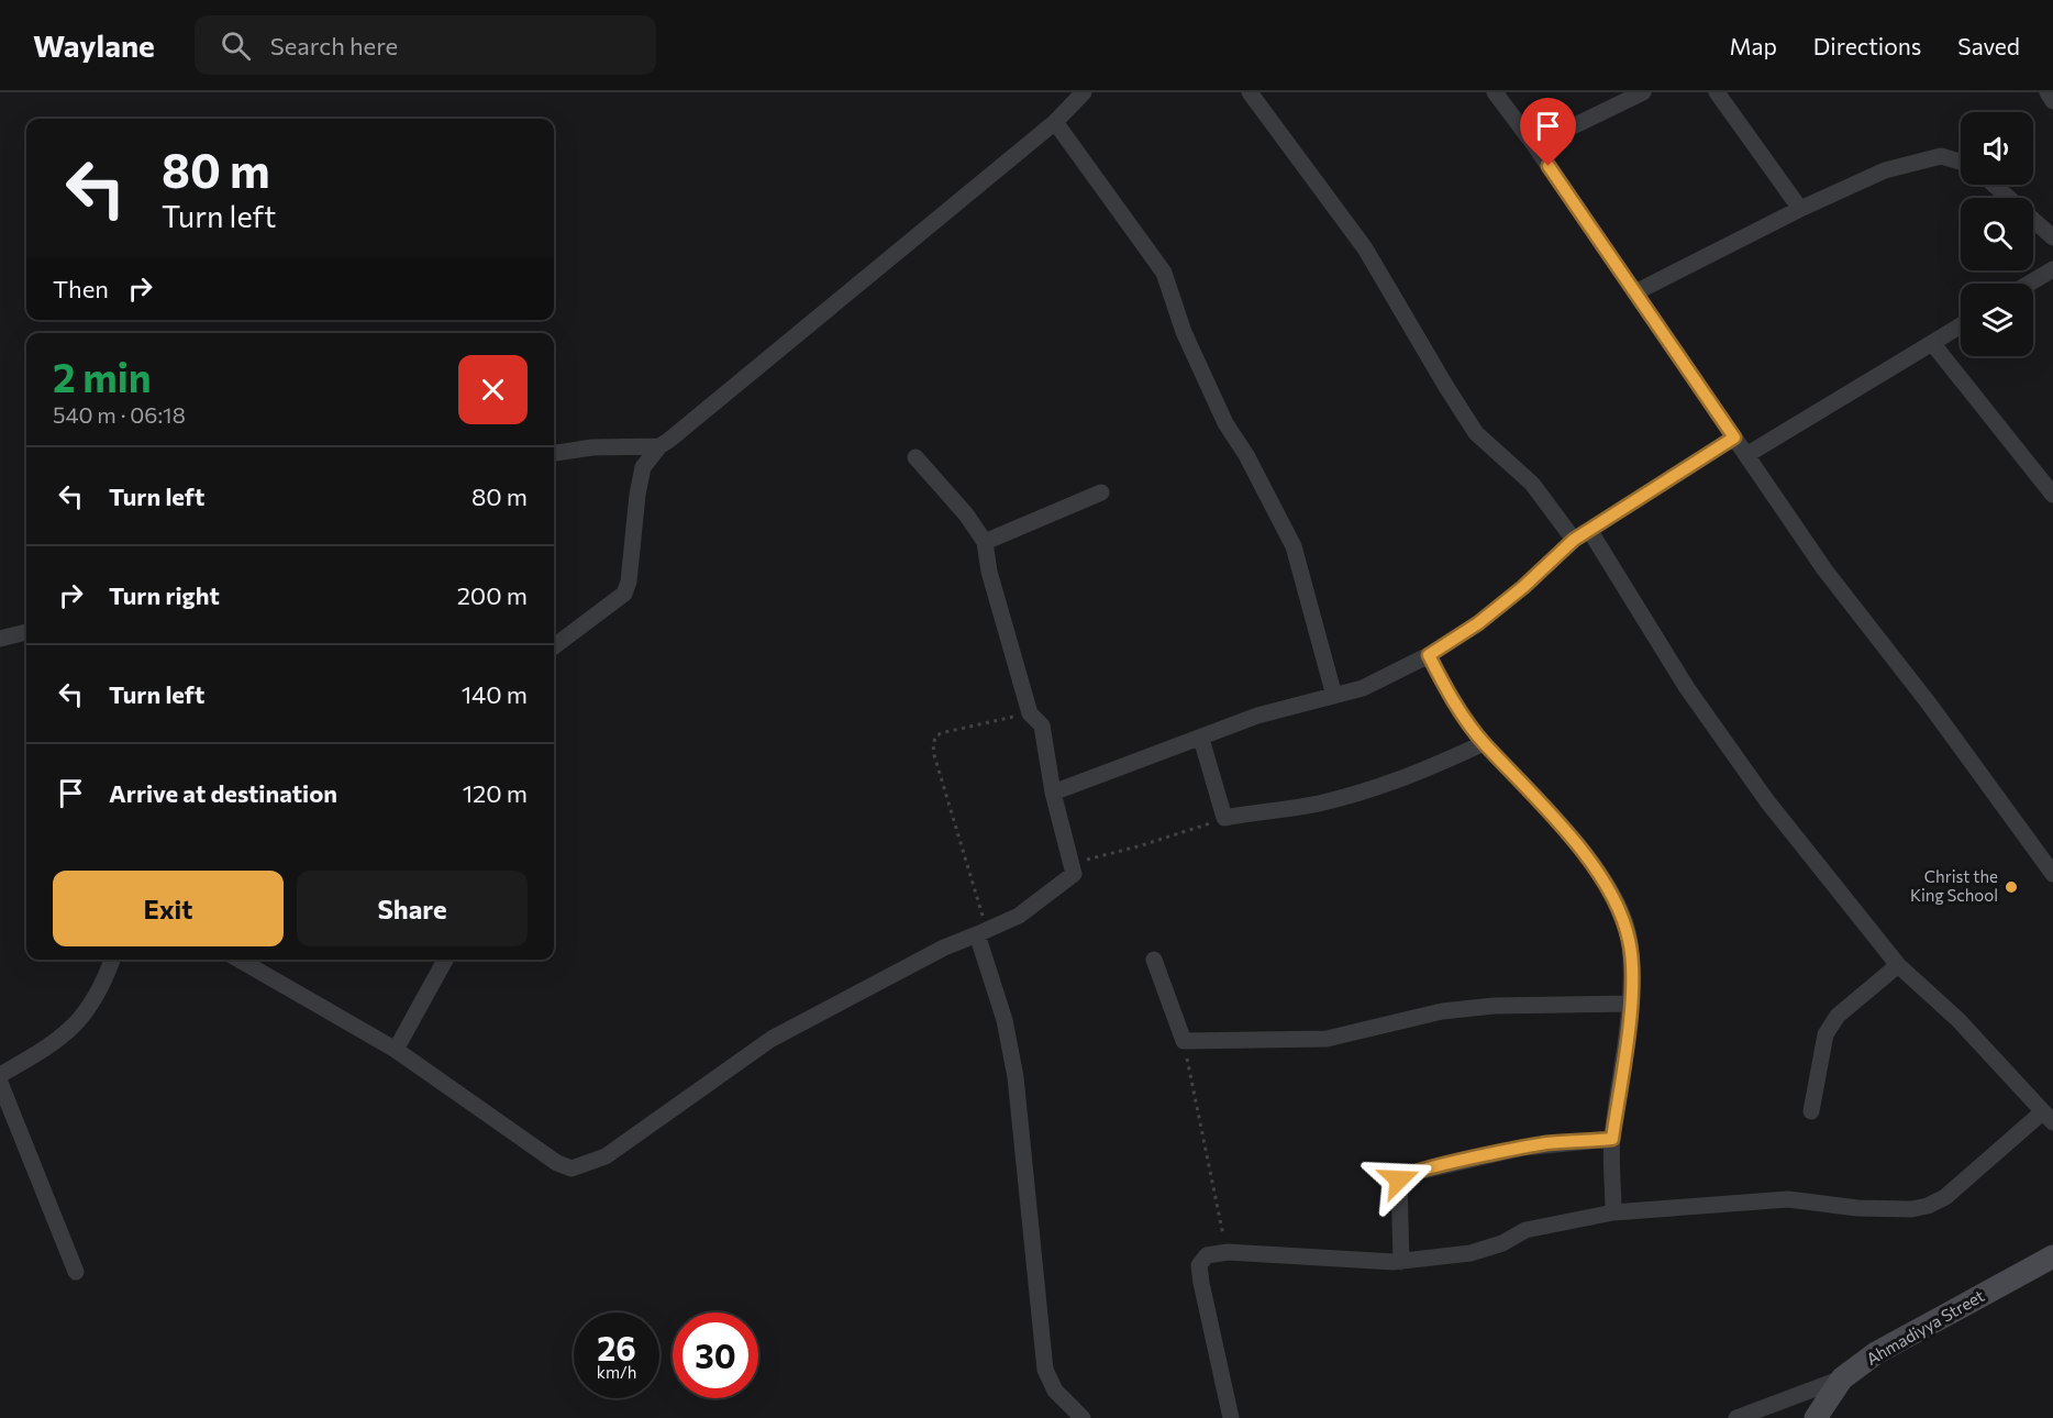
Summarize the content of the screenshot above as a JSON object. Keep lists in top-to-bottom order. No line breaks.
{"streets":{"street":["Ahmadiyya Street"]},"places":["Christ the King School"],"page":{"header":"Waylane","search":"Search here","nav":["Map","Directions","Saved"],"turn":["80 m","Turn left"],"then":"Then","heading":["2 min","540 m · 06:18"],"list":[{"name":"Turn left","value":"80 m"},{"name":"Turn right","value":"200 m"},{"name":"Turn left","value":"140 m"},{"name":"Arrive at destination","value":"120 m"}],"buttons":["Exit","Share"],"speed":"26 km/h","limit":"30"}}
